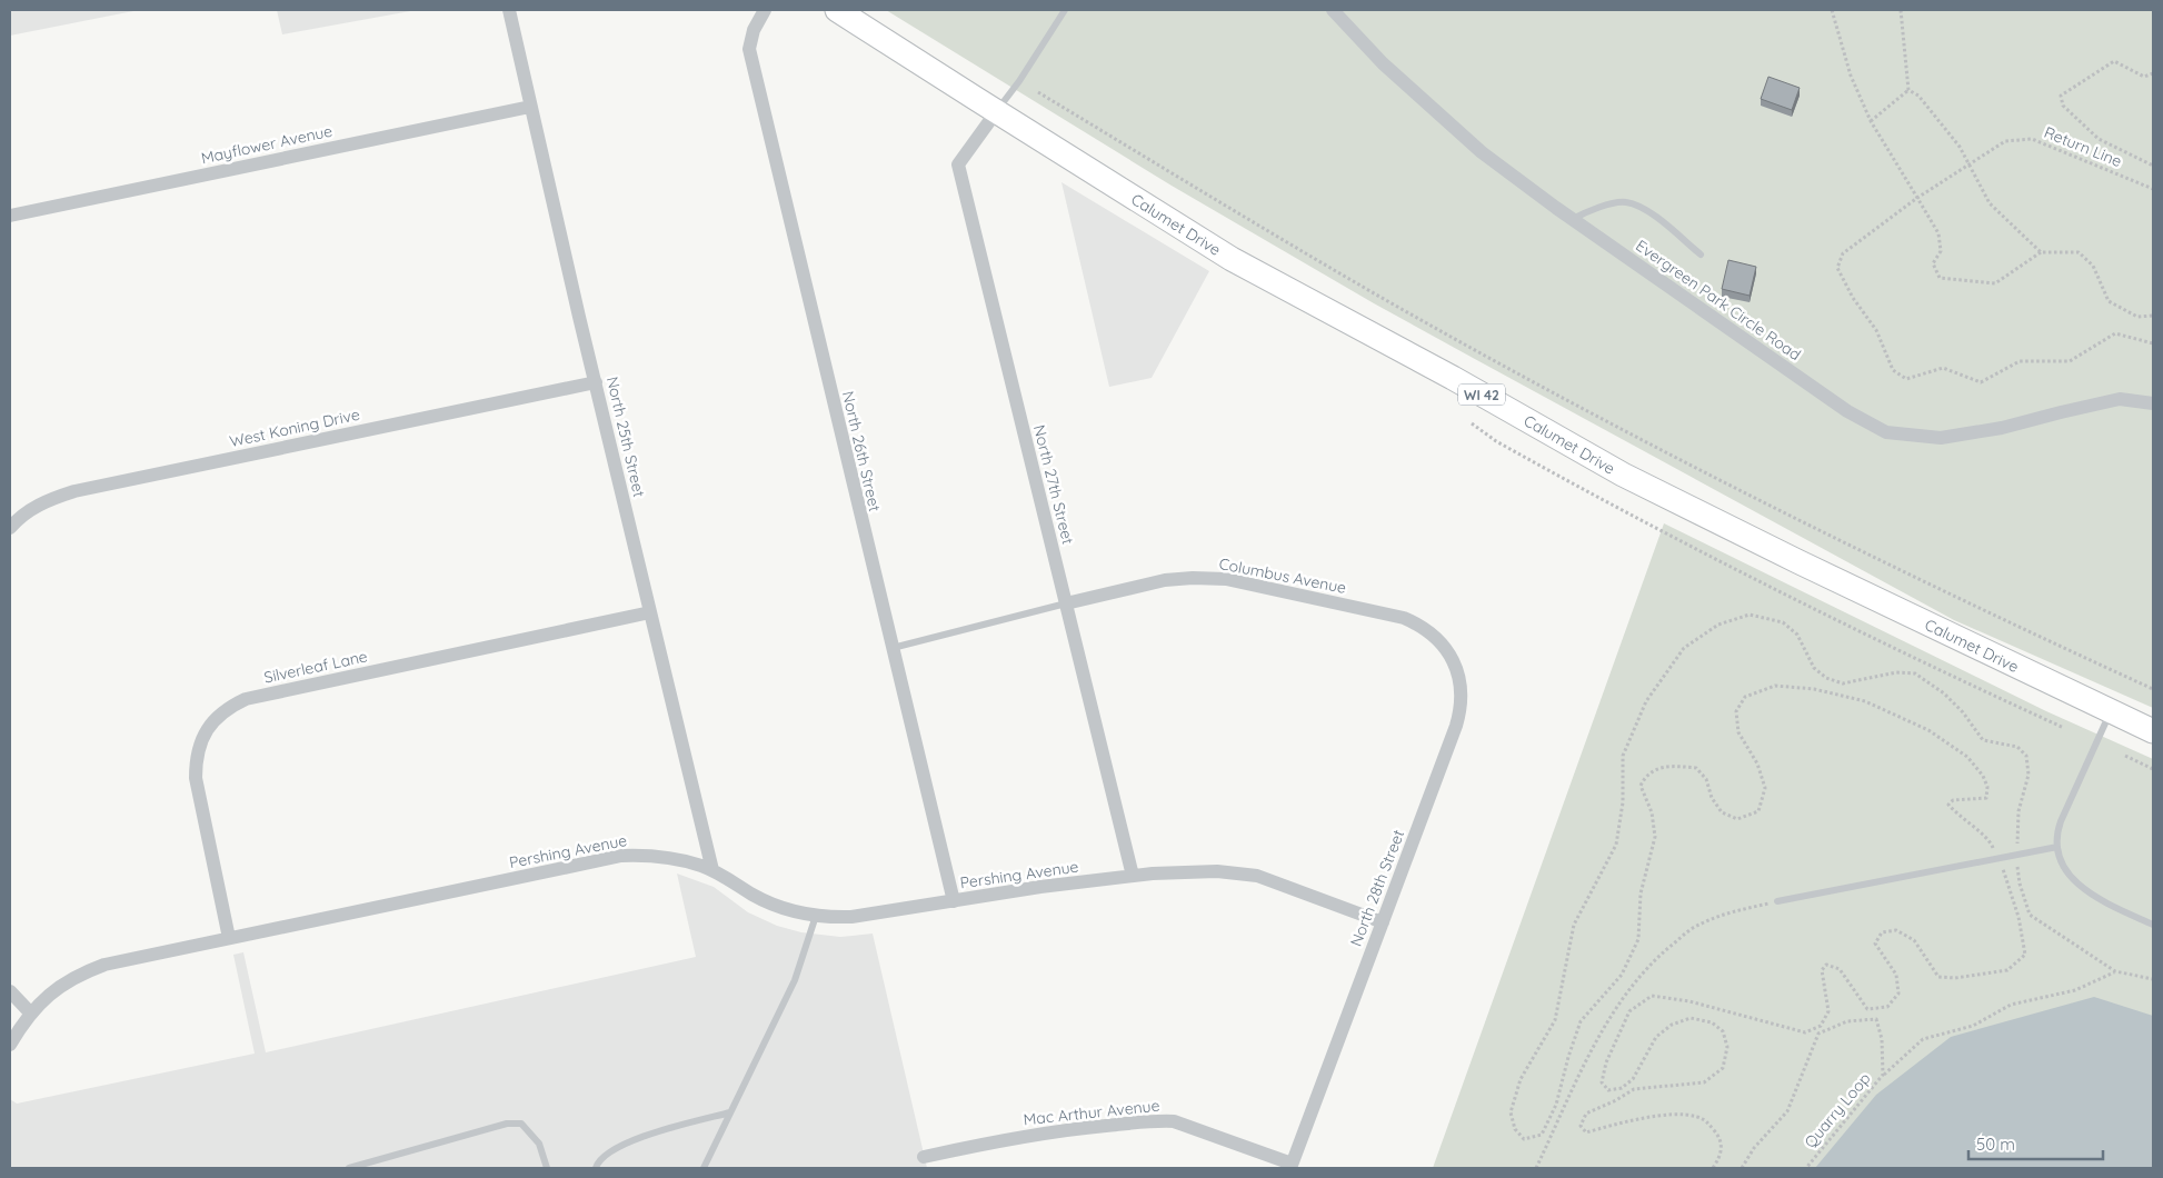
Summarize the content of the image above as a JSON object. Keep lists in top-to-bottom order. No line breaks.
{"streets":{"main road":["Calumet Drive","WI 42"],"street":["Mayflower Avenue","Evergreen Park Circle Road","West Koning Drive","North 25th Street","North 26th Street","North 27th Street","Columbus Avenue","Silverleaf Lane","Pershing Avenue","North 28th Street","Mac Arthur Avenue"],"path":["Return Line","Quarry Loop"]},"crossings":[["Mayflower Avenue","North 25th Street"],["Calumet Drive","North 27th Street"],["West Koning Drive","North 25th Street"],["North 25th Street","Silverleaf Lane"],["North 25th Street","Pershing Avenue"],["North 26th Street","Pershing Avenue"],["North 27th Street","Columbus Avenue"],["North 27th Street","Pershing Avenue"],["Columbus Avenue","North 28th Street"],["Silverleaf Lane","Pershing Avenue"],["Pershing Avenue","North 28th Street"],["North 28th Street","Mac Arthur Avenue"]],"scale_bar":"50 m"}
